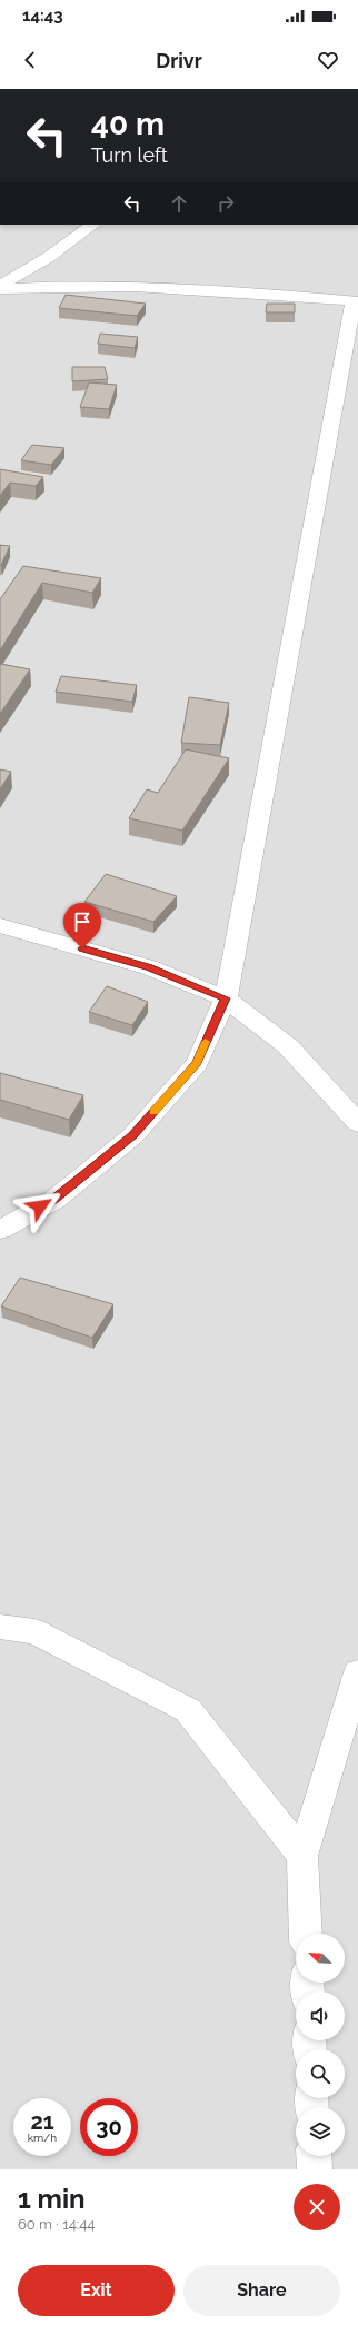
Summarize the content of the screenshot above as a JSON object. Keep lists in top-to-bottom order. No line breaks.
{"north":"top left","page":{"status":"14:43","header":"Drivr","turn":["40 m","Turn left"],"speed":"21 km/h","limit":"30","heading":["1 min","60 m · 14:44"],"buttons":["Exit","Share"]}}
